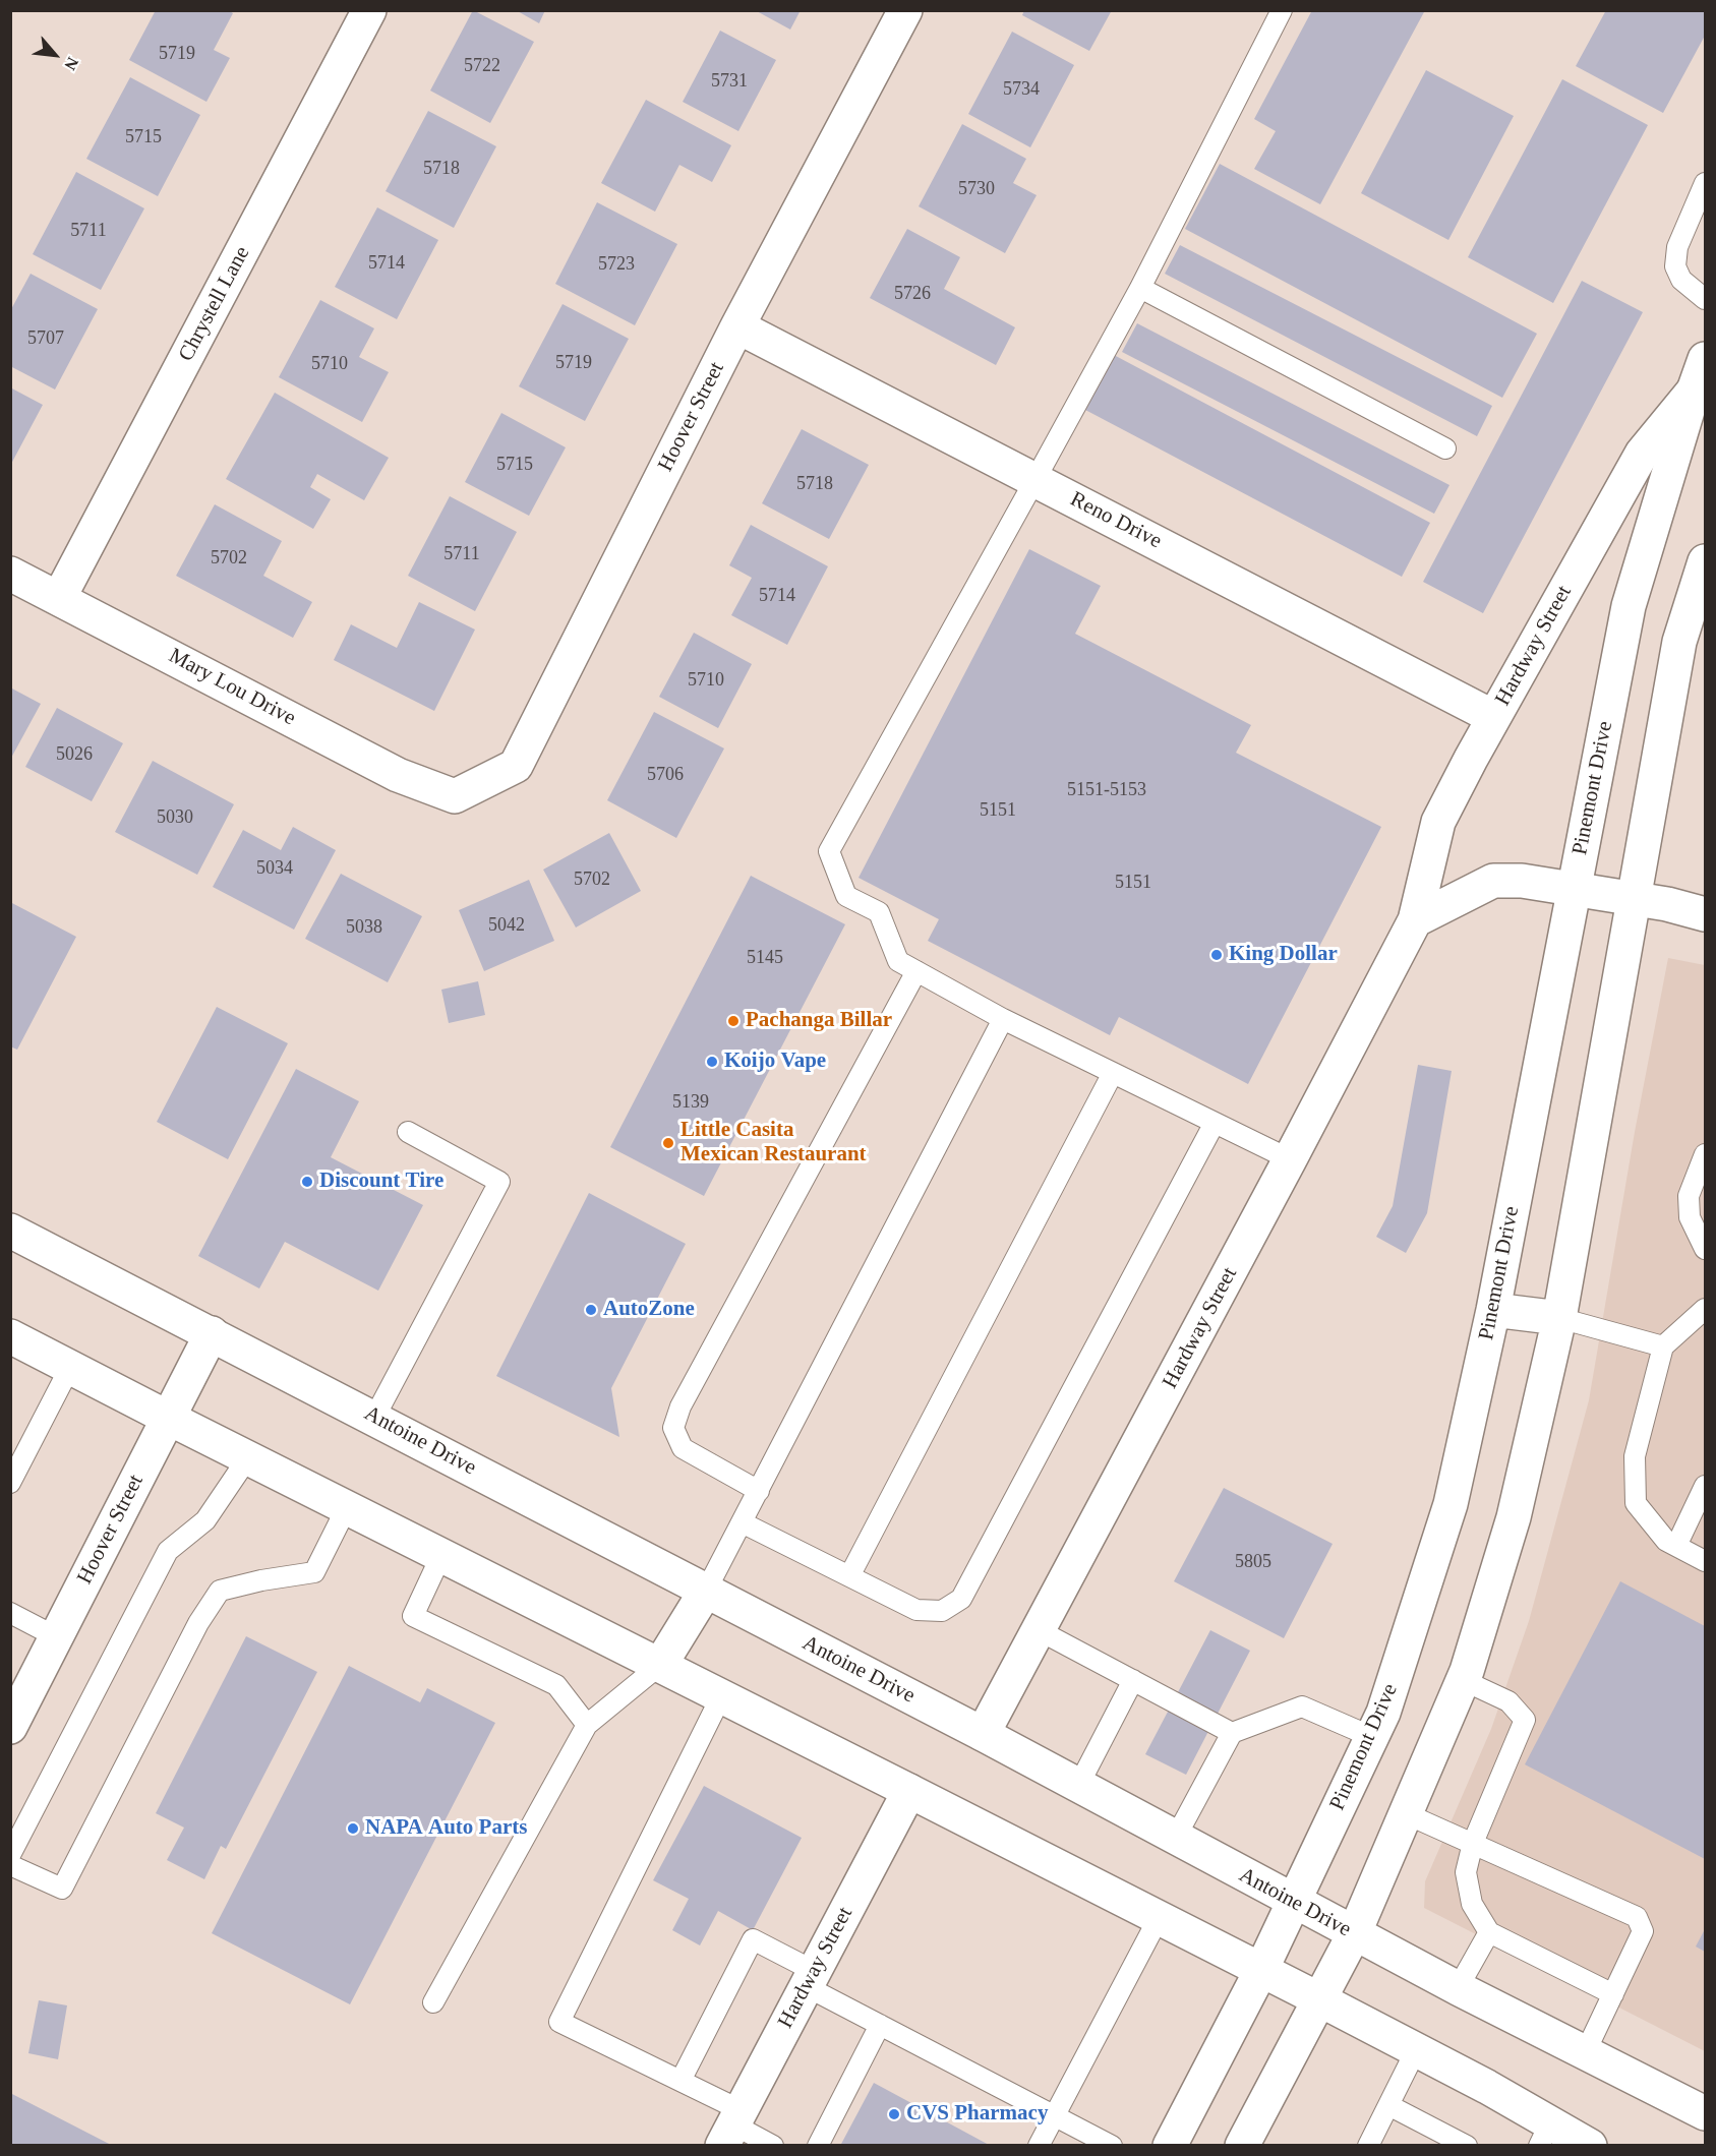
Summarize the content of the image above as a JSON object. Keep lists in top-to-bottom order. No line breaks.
{"streets":{"main road":["Chrystell Lane","Hoover Street","Reno Drive","Hardway Street","Mary Lou Drive","Pinemont Drive","Antoine Drive"]},"crossings":[["Chrystell Lane","Mary Lou Drive"],["Hoover Street","Reno Drive"],["Hoover Street","Mary Lou Drive"],["Hoover Street","Antoine Drive"],["Reno Drive","Hardway Street"],["Hardway Street","Pinemont Drive"],["Hardway Street","Antoine Drive"],["Pinemont Drive","Antoine Drive"]],"places":["King Dollar","Pachanga Billar","Koijo Vape","Little Casita Mexican Restaurant","Discount Tire","AutoZone","NAPA Auto Parts","CVS Pharmacy"],"house_numbers":["5719","5722","5731","5734","5715","5718","5730","5711","5714","5723","5726","5707","5719","5710","5715","5718","5711","5702","5714","5710","5026","5706","5151-5153","5151","5030","5034","5702","5151","5042","5038","5145","5139","5805"],"north":"bottom right"}
